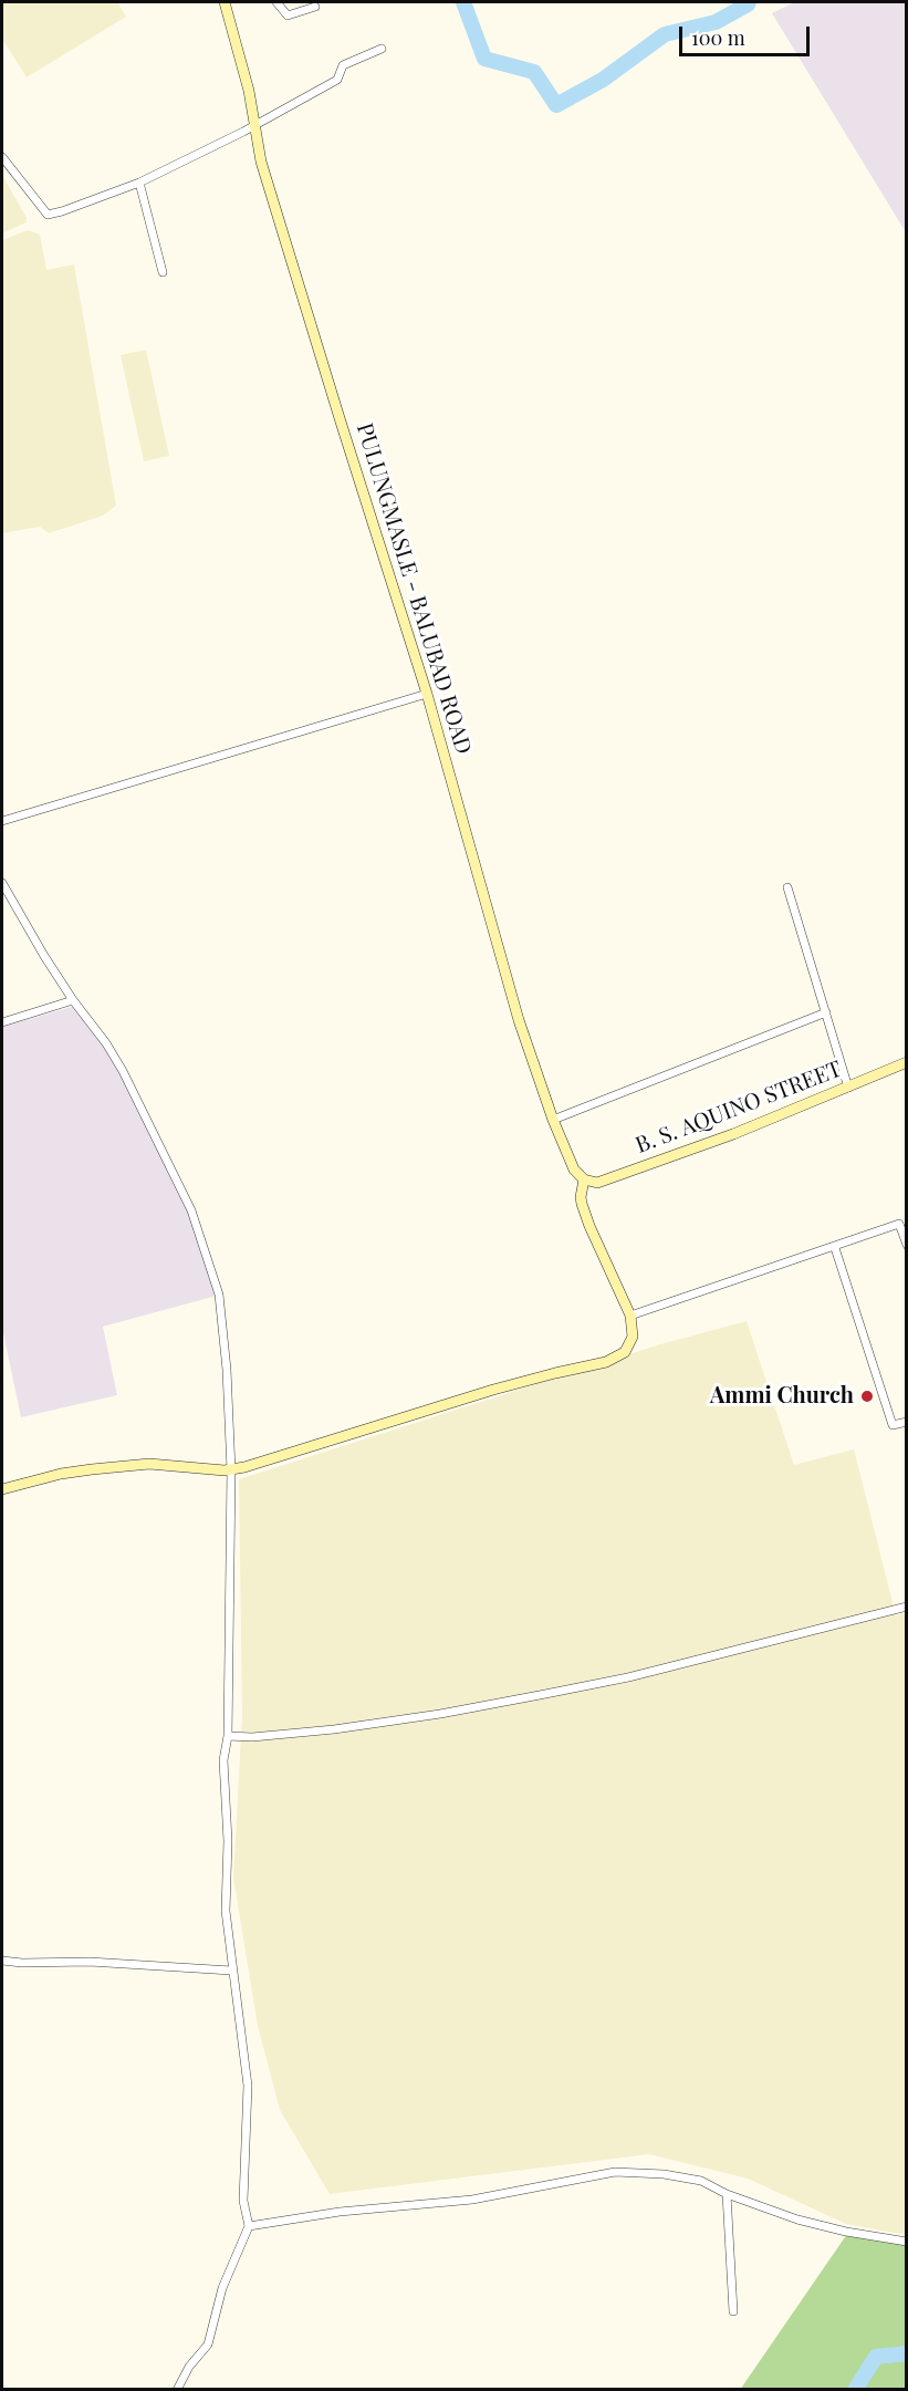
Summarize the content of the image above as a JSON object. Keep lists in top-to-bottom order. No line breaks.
{"streets":{"street":["PULUNGMASLE - BALUBAD ROAD","B. S. AQUINO STREET"]},"crossings":[["PULUNGMASLE - BALUBAD ROAD","B. S. AQUINO STREET"]],"places":["Ammi Church"],"scale_bar":"100 m"}
